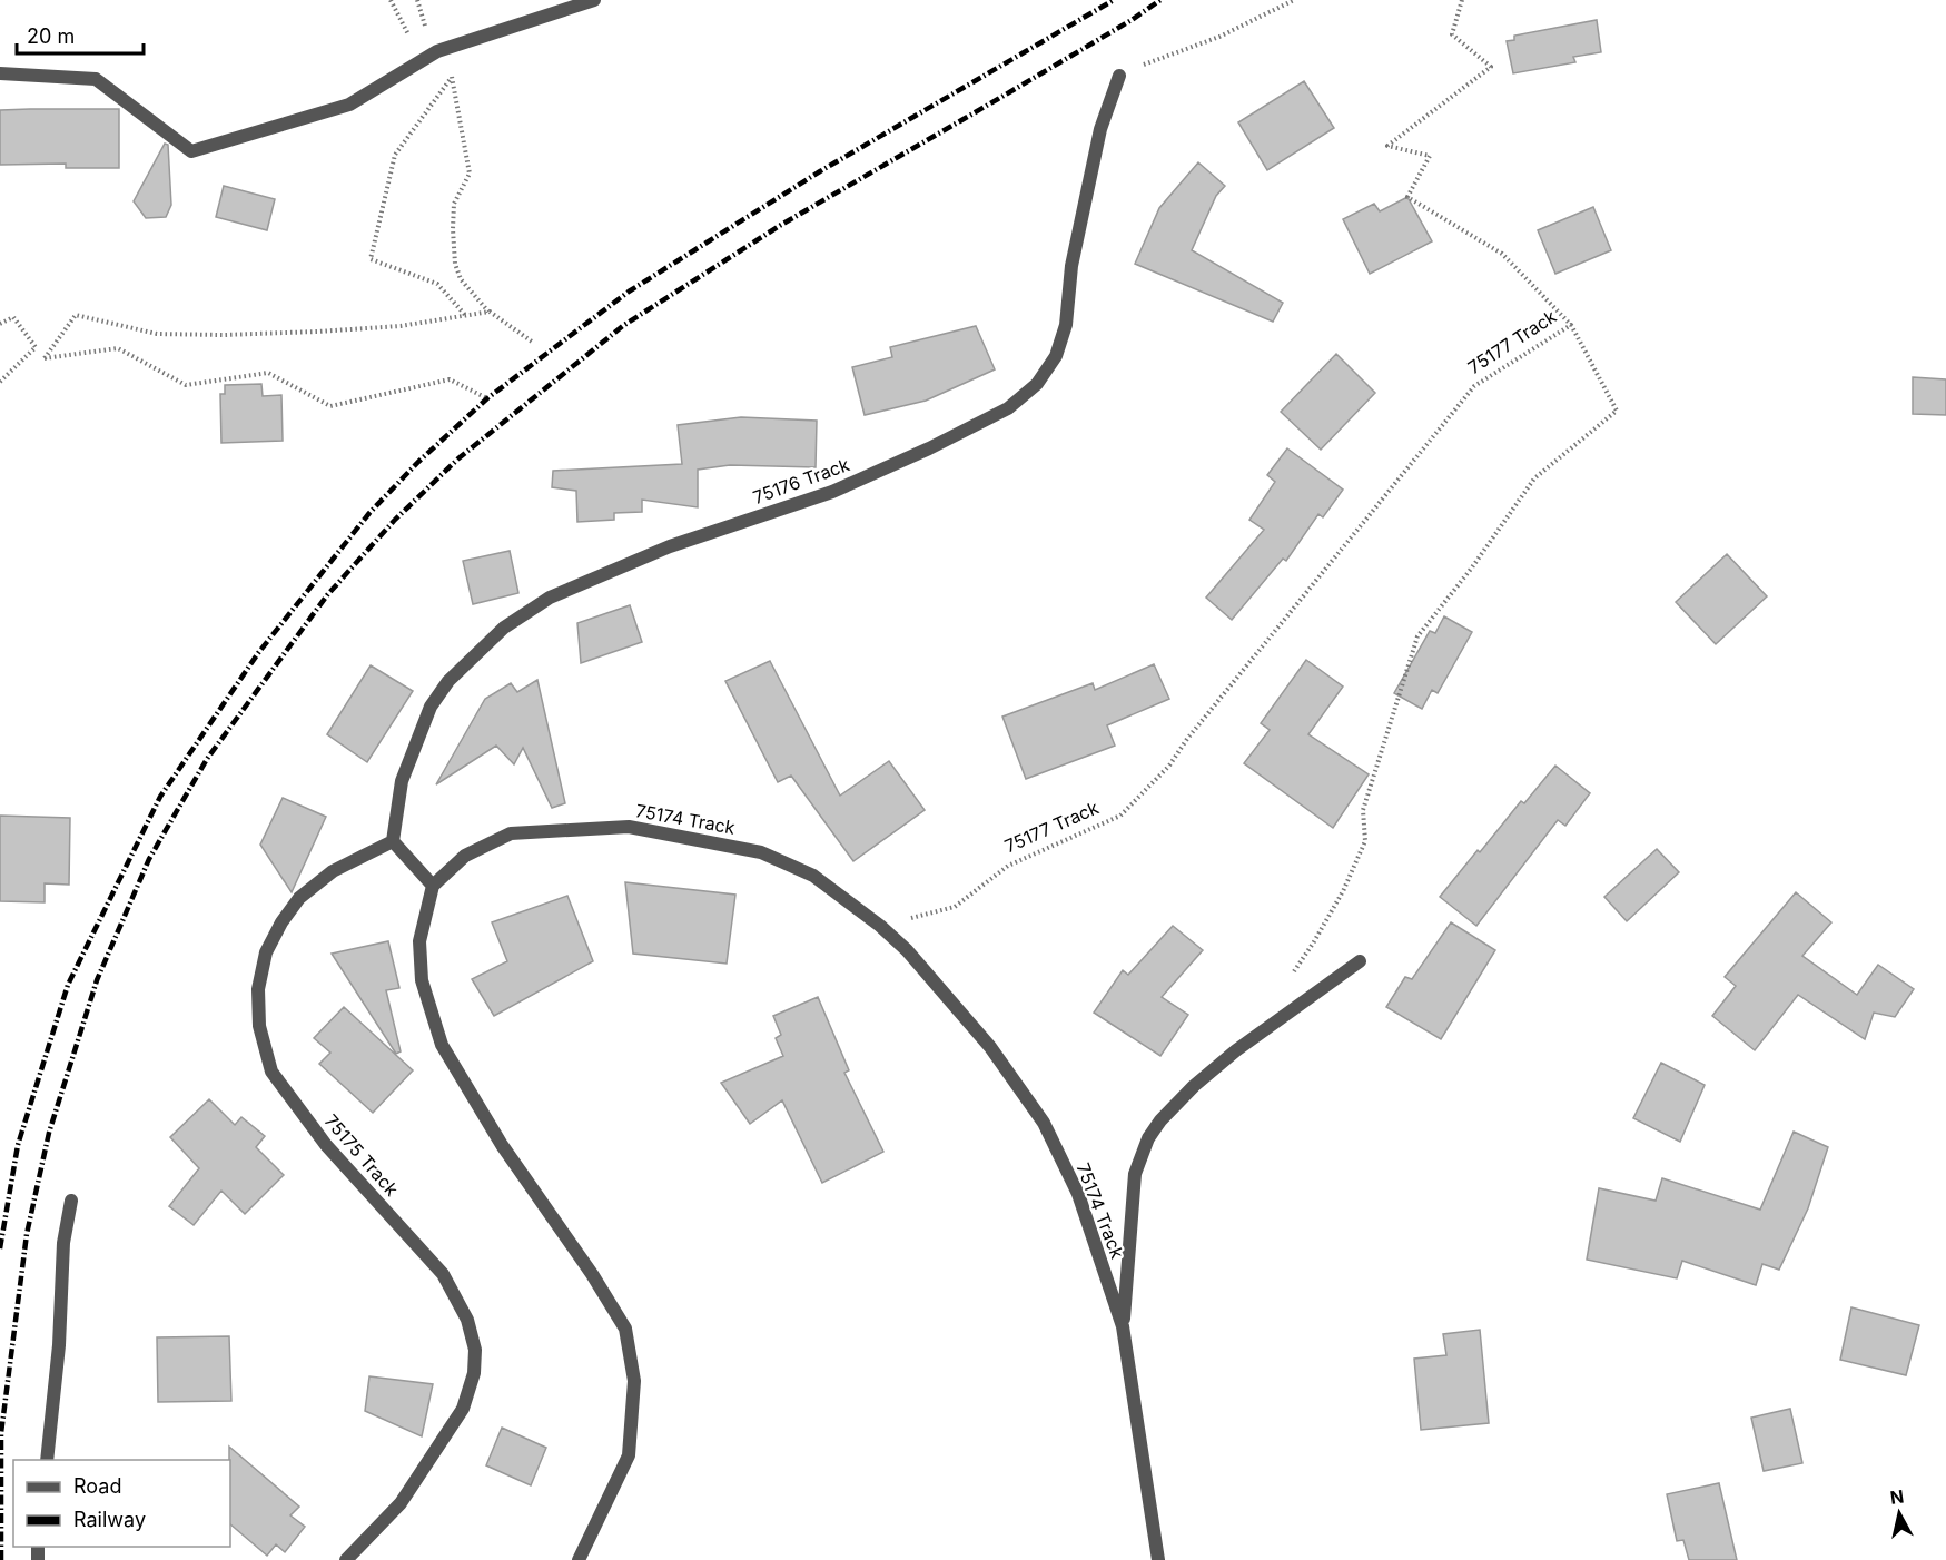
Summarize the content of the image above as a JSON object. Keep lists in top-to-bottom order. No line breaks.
{"streets":{"street":["75176 Track","75174 Track","75175 Track"],"path":["75177 Track"]},"crossings":[["75177 Track","75174 Track"],["75176 Track","75175 Track"]],"legend":["Road","Railway"],"scale_bar":"20 m","north":"top"}
